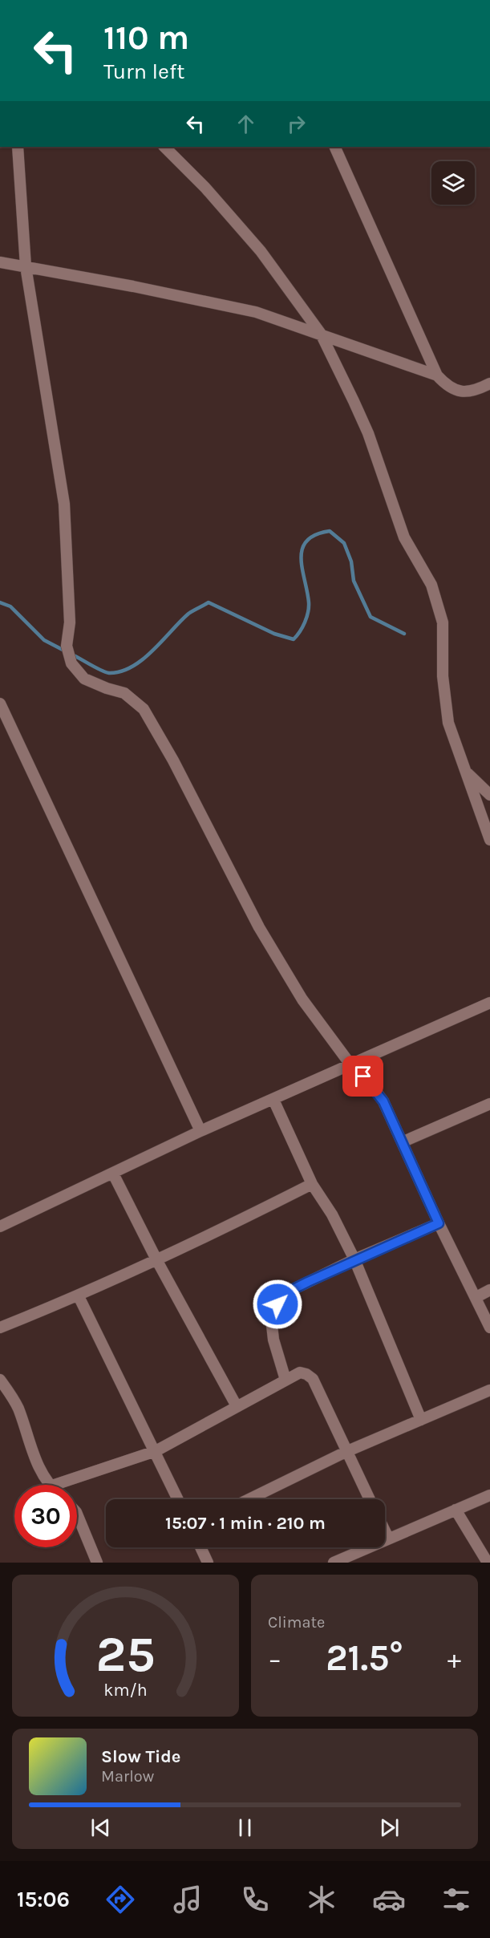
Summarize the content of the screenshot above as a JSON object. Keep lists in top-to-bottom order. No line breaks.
{"page":{"turn":["110 m","Turn left"],"limit":"30","trip":"15:07 · 1 min · 210 m","tile":"Climate","heat":["−","21.5°","+"],"song":["Slow Tide","Marlow"],"tabs":"15:06","gauge":["25","km/h"]}}
